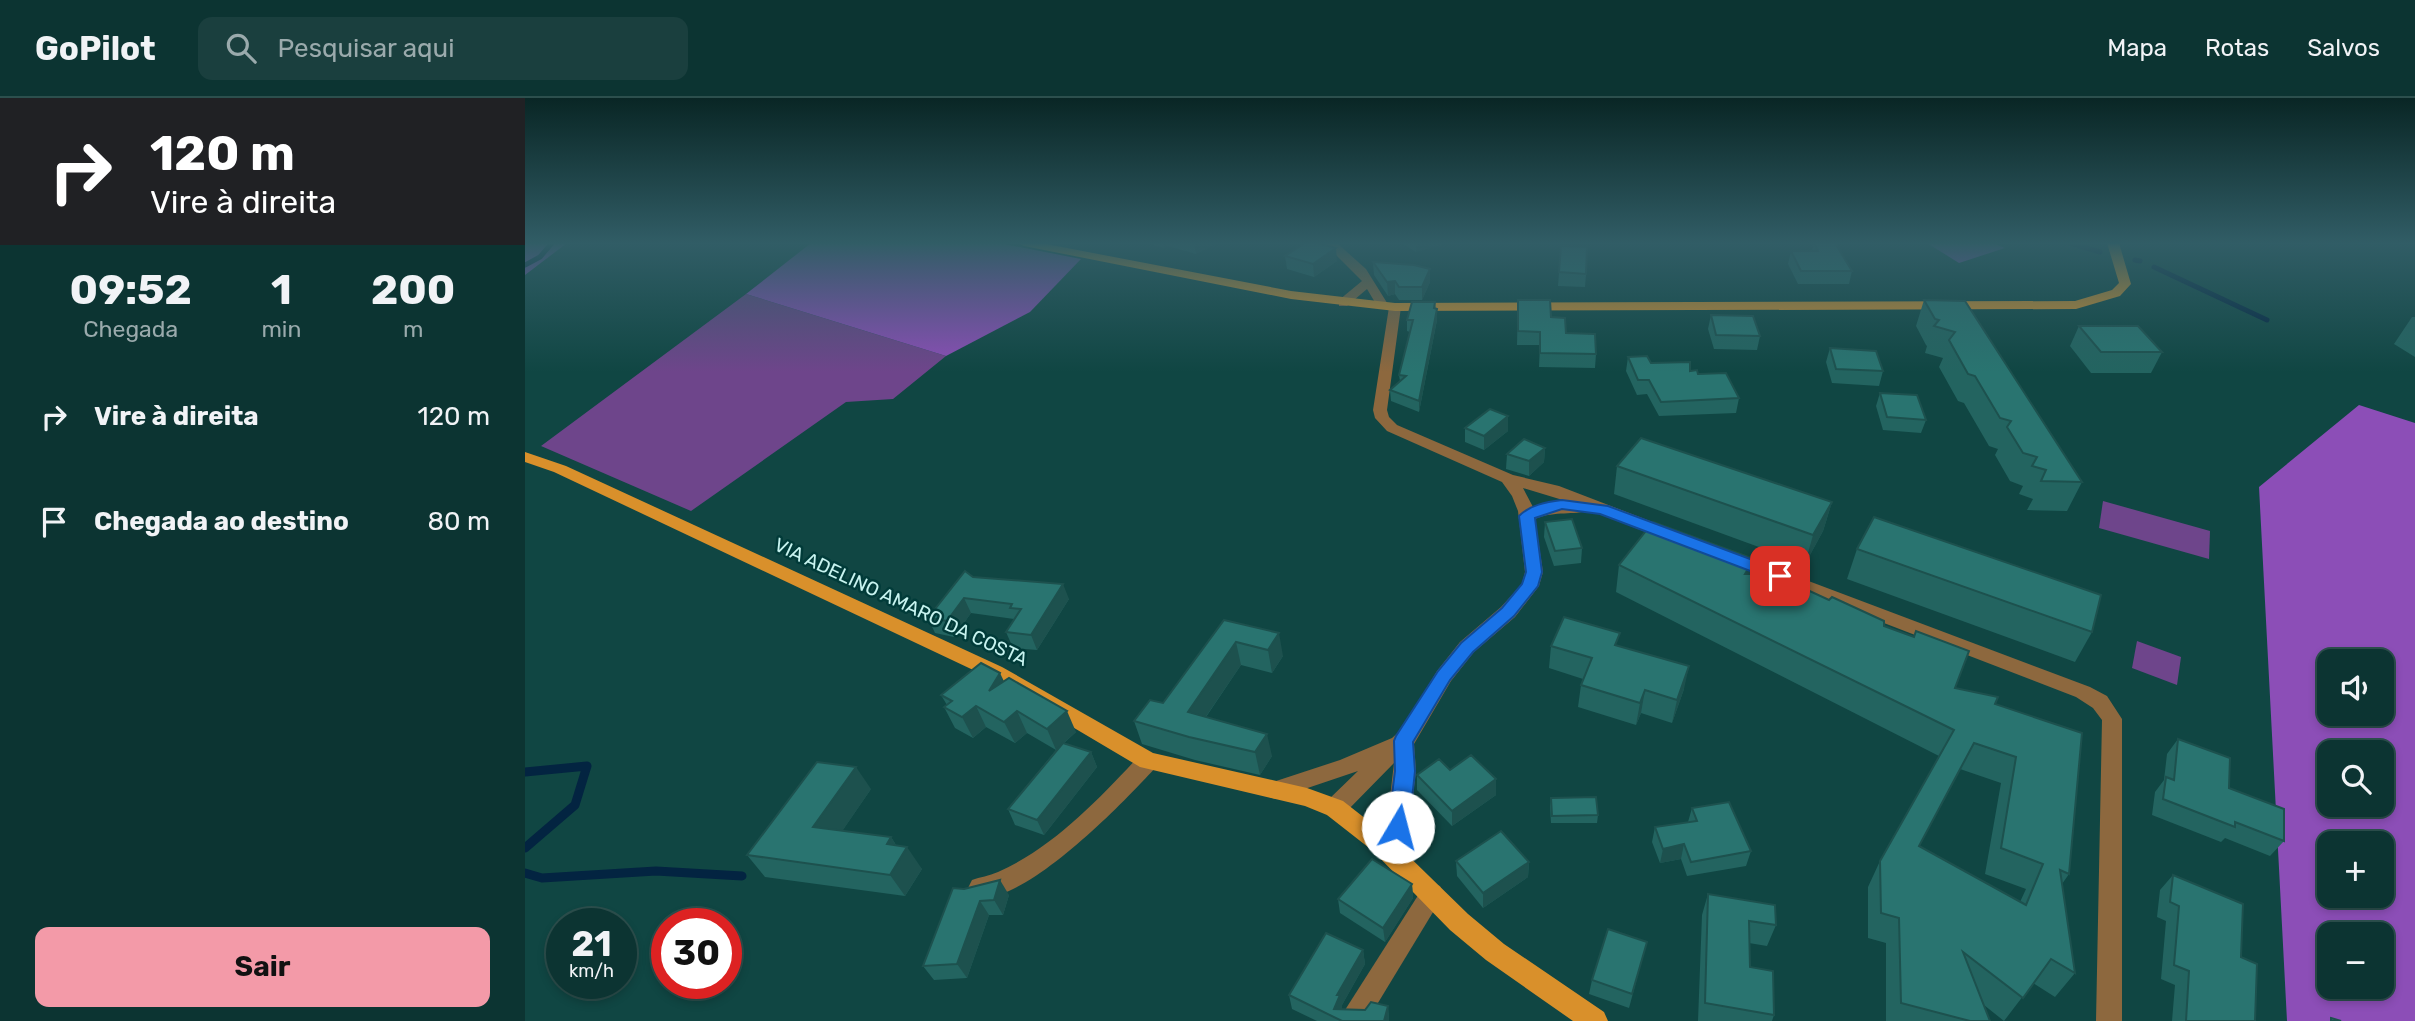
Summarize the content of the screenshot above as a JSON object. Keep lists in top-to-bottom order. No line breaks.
{"streets":{"main road":["VIA ADELINO AMARO DA COSTA"]},"page":{"header":"GoPilot","search":"Pesquisar aqui","nav":["Mapa","Rotas","Salvos"],"turn":["120 m","Vire à direita"],"eta":["09:52","Chegada","1","min","200","m"],"list":[{"name":"Vire à direita","value":"120 m"},{"name":"Chegada ao destino","value":"80 m"}],"map_buttons":["+","−"],"speed":"21 km/h","limit":"30","buttons":"Sair"}}
